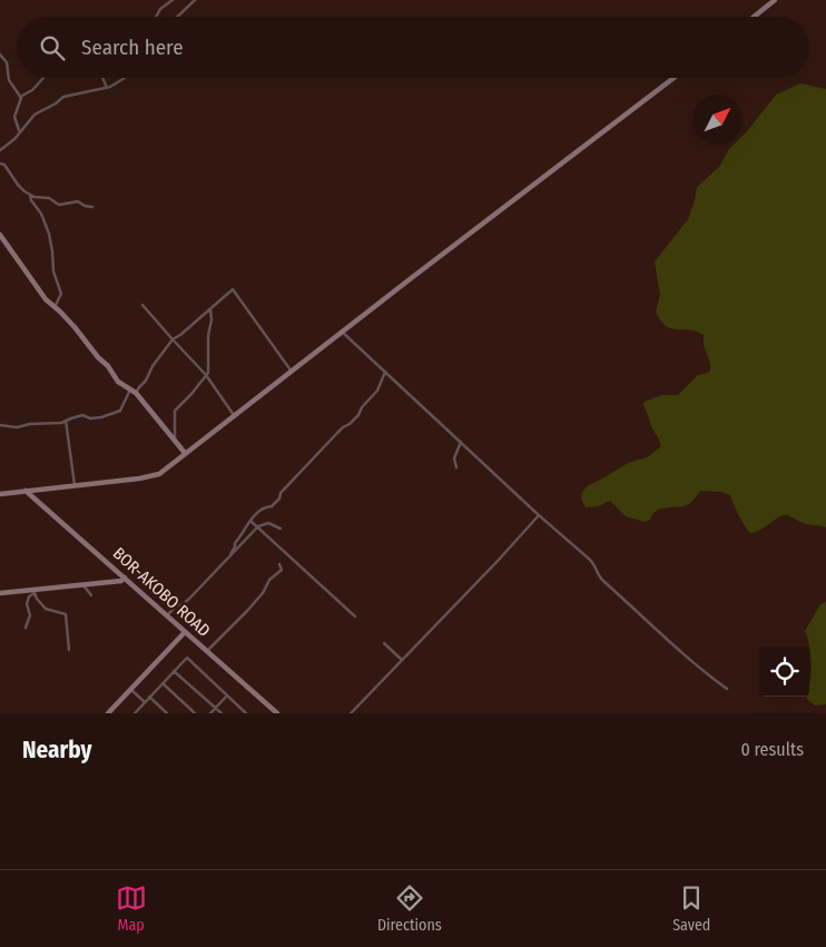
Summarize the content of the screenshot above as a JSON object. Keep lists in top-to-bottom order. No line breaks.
{"streets":{"street":["BOR-AKOBO ROAD"]},"north":"top right","page":{"search":"Search here","heading":["Nearby","0 results"],"nav":["Map","Directions","Saved"]}}
